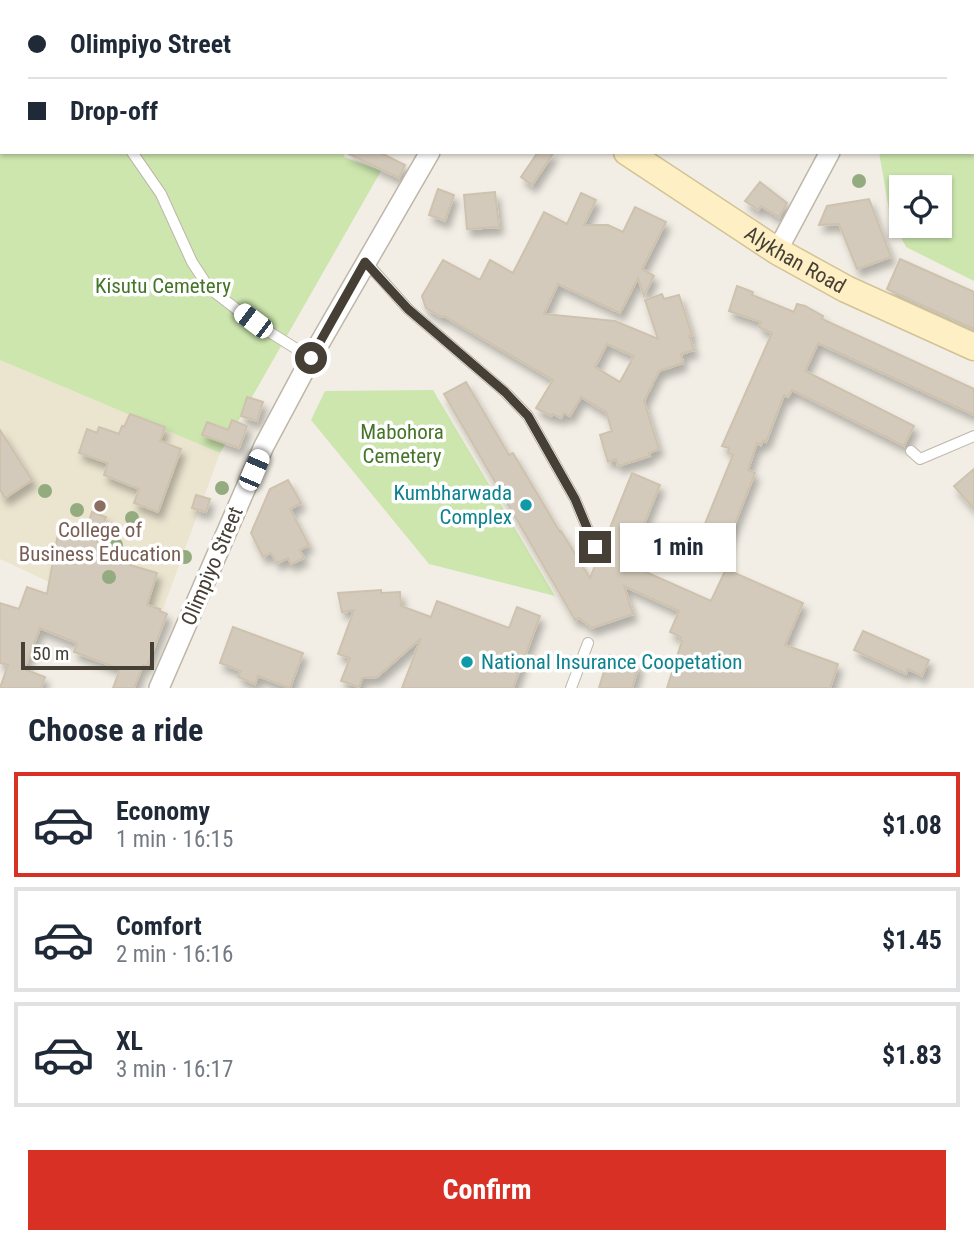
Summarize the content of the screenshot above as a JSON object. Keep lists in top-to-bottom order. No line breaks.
{"streets":{"street":["Alykhan Road","Olimpiyo Street"]},"parks":["Kisutu Cemetery","Mabohora Cemetery"],"places":["Kumbharwada Complex","College of Business Education","National Insurance Coopetation"],"scale_bar":"50 m","page":{"banner":["Olimpiyo Street","Drop-off"],"bubble":"1 min","scale":"50 m","heading":"Choose a ride","list":[{"name":"Economy","note":"1 min · 16:15","value":"$1.08"},{"name":"Comfort","note":"2 min · 16:16","value":"$1.45"},{"name":"XL","note":"3 min · 16:17","value":"$1.83"}],"buttons":"Confirm"}}
